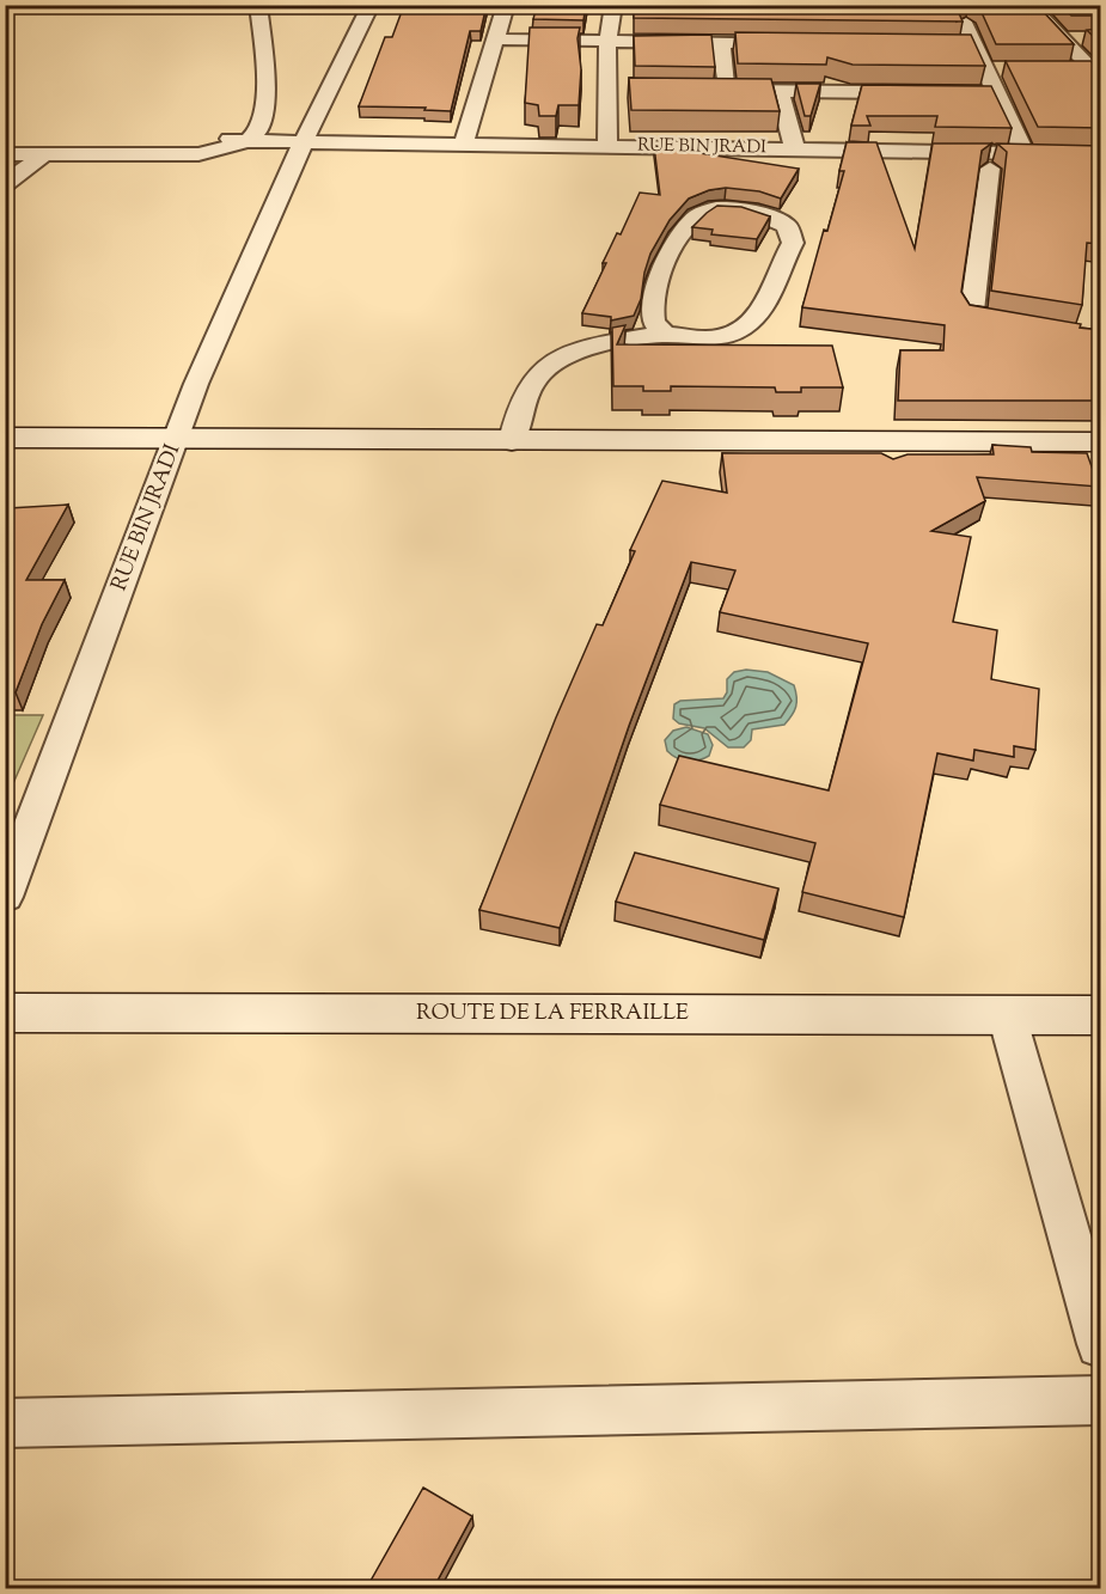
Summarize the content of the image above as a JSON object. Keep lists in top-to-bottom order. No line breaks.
{"streets":{"street":["RUE BIN JRADI","ROUTE DE LA FERRAILLE"]}}
